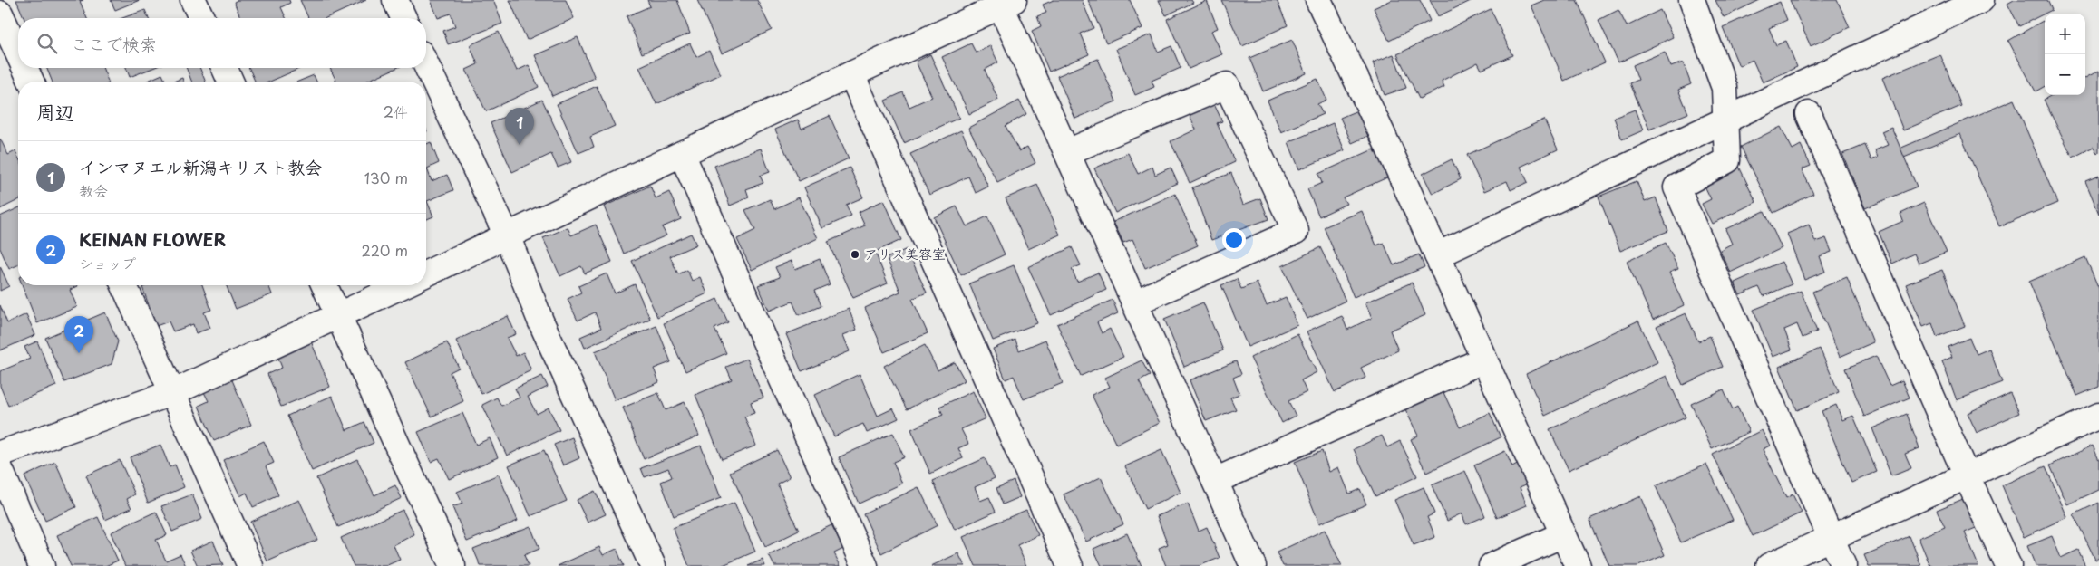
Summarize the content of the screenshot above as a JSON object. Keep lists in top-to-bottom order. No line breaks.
{"places":["アリス美容室"],"page":{"map_buttons":["+","−"],"search":"ここで検索","heading":["周辺","2件"],"pins":["1","2"],"list":[{"mark":"1","name":"インマヌエル新潟キリスト教会","note":"教会","value":"130 m"},{"mark":"2","name":"KEINAN FLOWER","note":"ショップ","value":"220 m"}]}}
